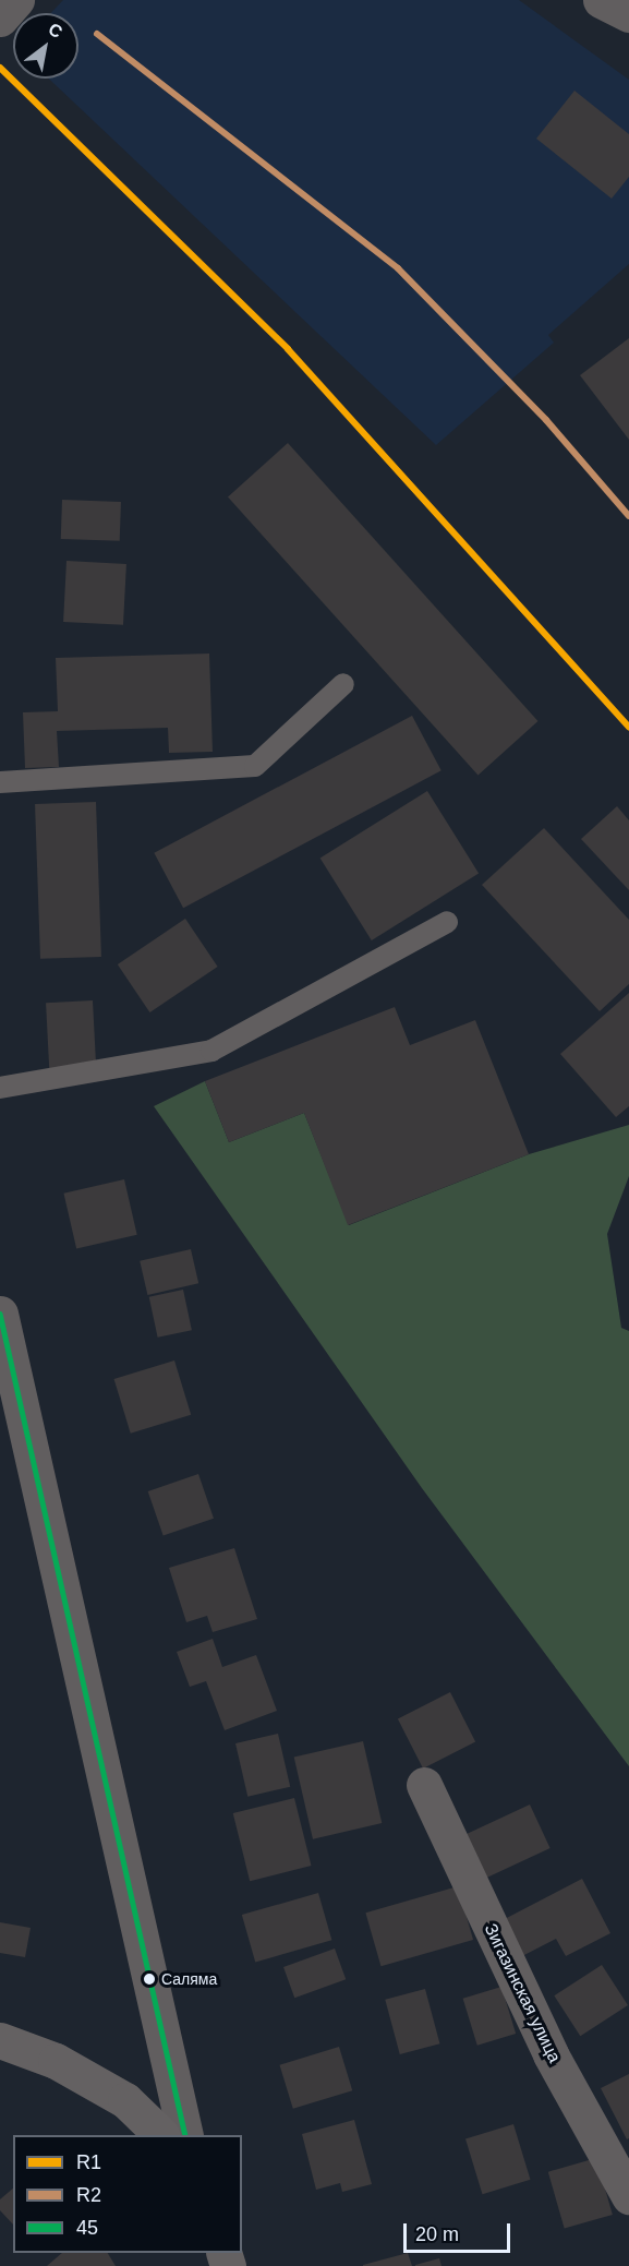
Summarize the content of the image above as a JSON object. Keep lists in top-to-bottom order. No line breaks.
{"streets":{"street":["Зигазинская улица"]},"places":["Саляма"],"lines":["transit line R2","transit line R1","transit line 45"],"legend":["R1","R2","45"],"scale_bar":"20 m","north":"top right"}
